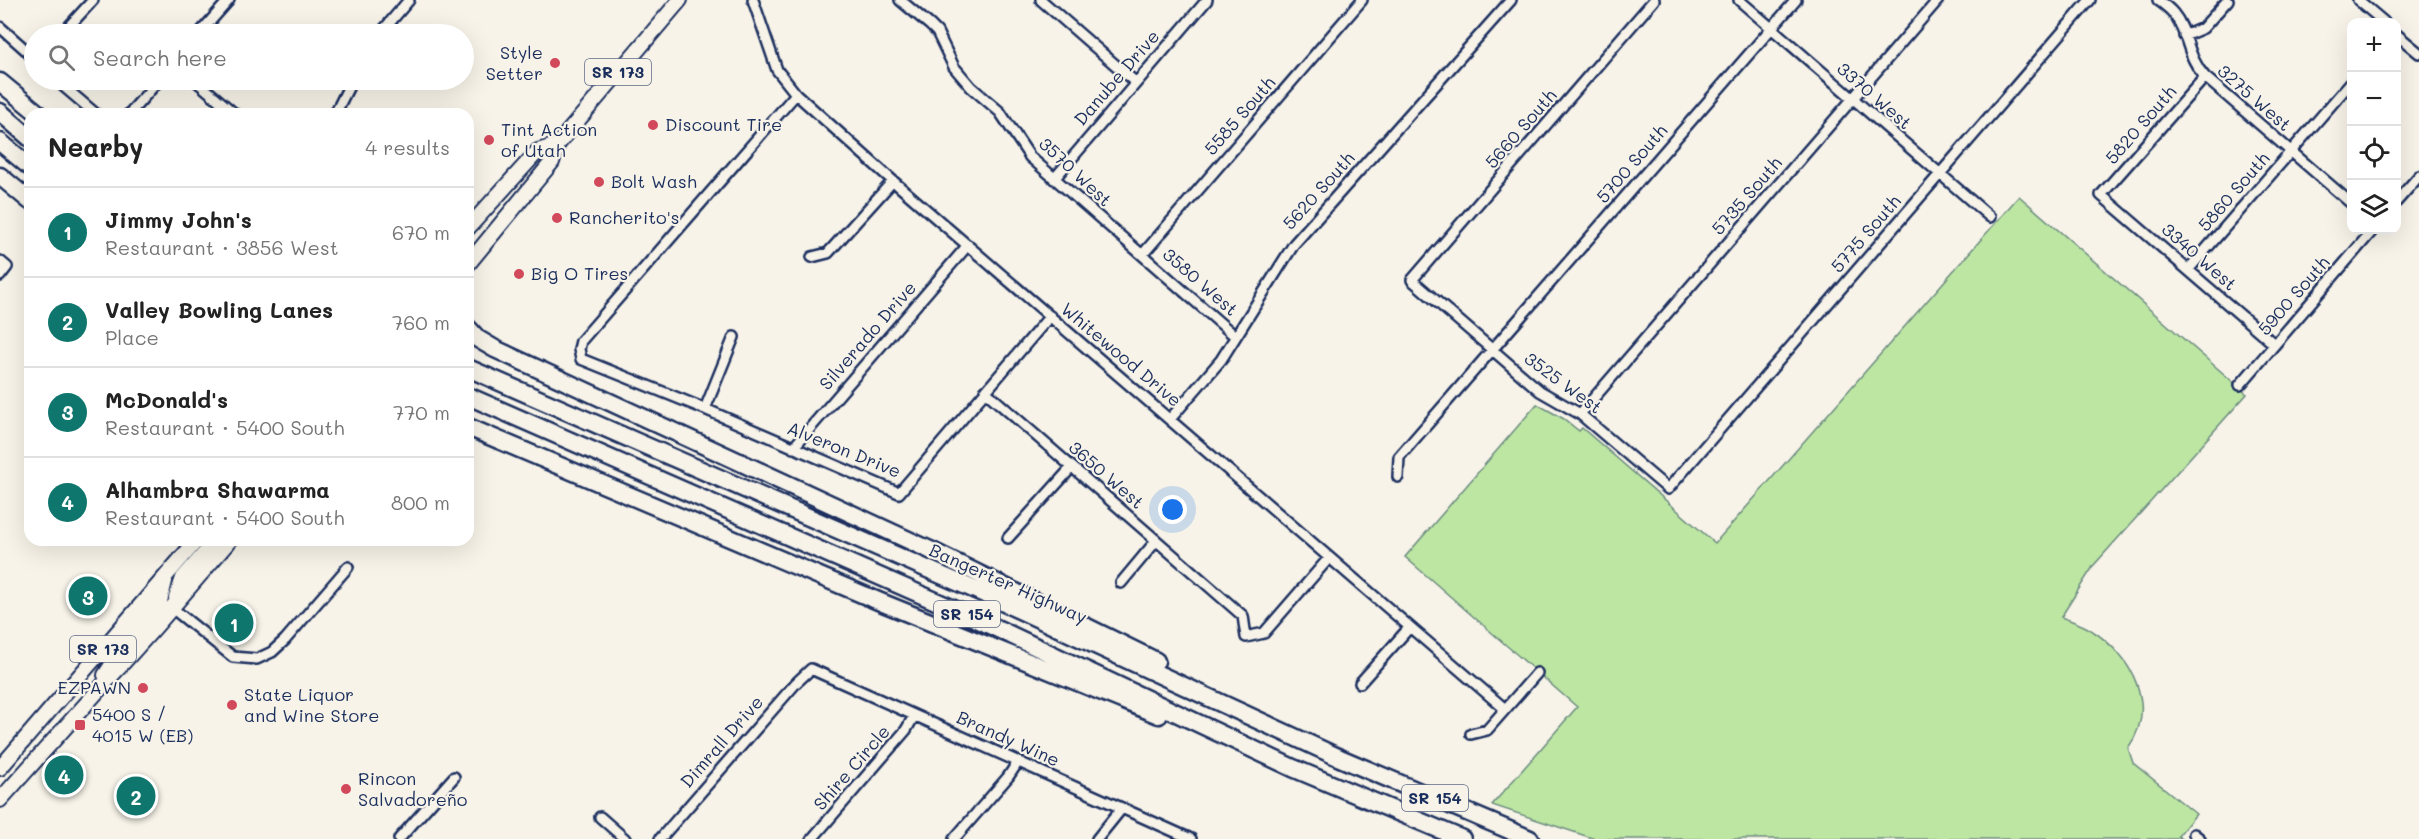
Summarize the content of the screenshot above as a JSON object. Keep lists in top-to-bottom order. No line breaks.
{"streets":{"highway":["Bangerter Highway","SR 154"],"main road":["SR 173"],"street":["Danube Drive","3370 West","3275 West","5585 South","5820 South","5660 South","5700 South","3570 West","5620 South","5860 South","5735 South","5775 South","3340 West","3580 West","5900 South","Silverado Drive","Whitewood Drive","3525 West","Alveron Drive","3650 West","Brandy Wine","Dimrall Drive","Shire Circle"]},"crossings":[["Danube Drive","3570 West"],["3370 West","5700 South"],["3370 West","5735 South"],["3370 West","5775 South"],["3275 West","5820 South"],["3275 West","5860 South"],["5585 South","3570 West"],["5585 South","3580 West"],["5820 South","3340 West"],["5660 South","3525 West"],["5700 South","3525 West"],["3570 West","3580 West"],["5620 South","3580 West"],["5620 South","Whitewood Drive"],["5860 South","3340 West"],["5735 South","3525 West"],["5775 South","3525 West"],["3340 West","5900 South"],["Silverado Drive","Whitewood Drive"],["Silverado Drive","Alveron Drive"],["Whitewood Drive","Alveron Drive"],["Whitewood Drive","3650 West"],["Alveron Drive","3650 West"],["Brandy Wine","Dimrall Drive"],["Brandy Wine","Shire Circle"]],"places":{"other":["Style Setter","Discount Tire","Tint Action of Utah","Bolt Wash","Rancherito's","Big O Tires","EZPAWN","State Liquor and Wine Store","Rincon Salvadoreño"],"transit":["5400 S / 4015 W (EB)"]},"page":{"map_buttons":["+","−"],"search":"Search here","heading":["Nearby","4 results"],"list":[{"mark":"1","name":"Jimmy John's","note":"Restaurant · 3856 West","value":"670 m"},{"mark":"2","name":"Valley Bowling Lanes","note":"Place","value":"760 m"},{"mark":"3","name":"McDonald's","note":"Restaurant · 5400 South","value":"770 m"},{"mark":"4","name":"Alhambra Shawarma","note":"Restaurant · 5400 South","value":"800 m"}],"pins":["3","1","4","2"]}}
